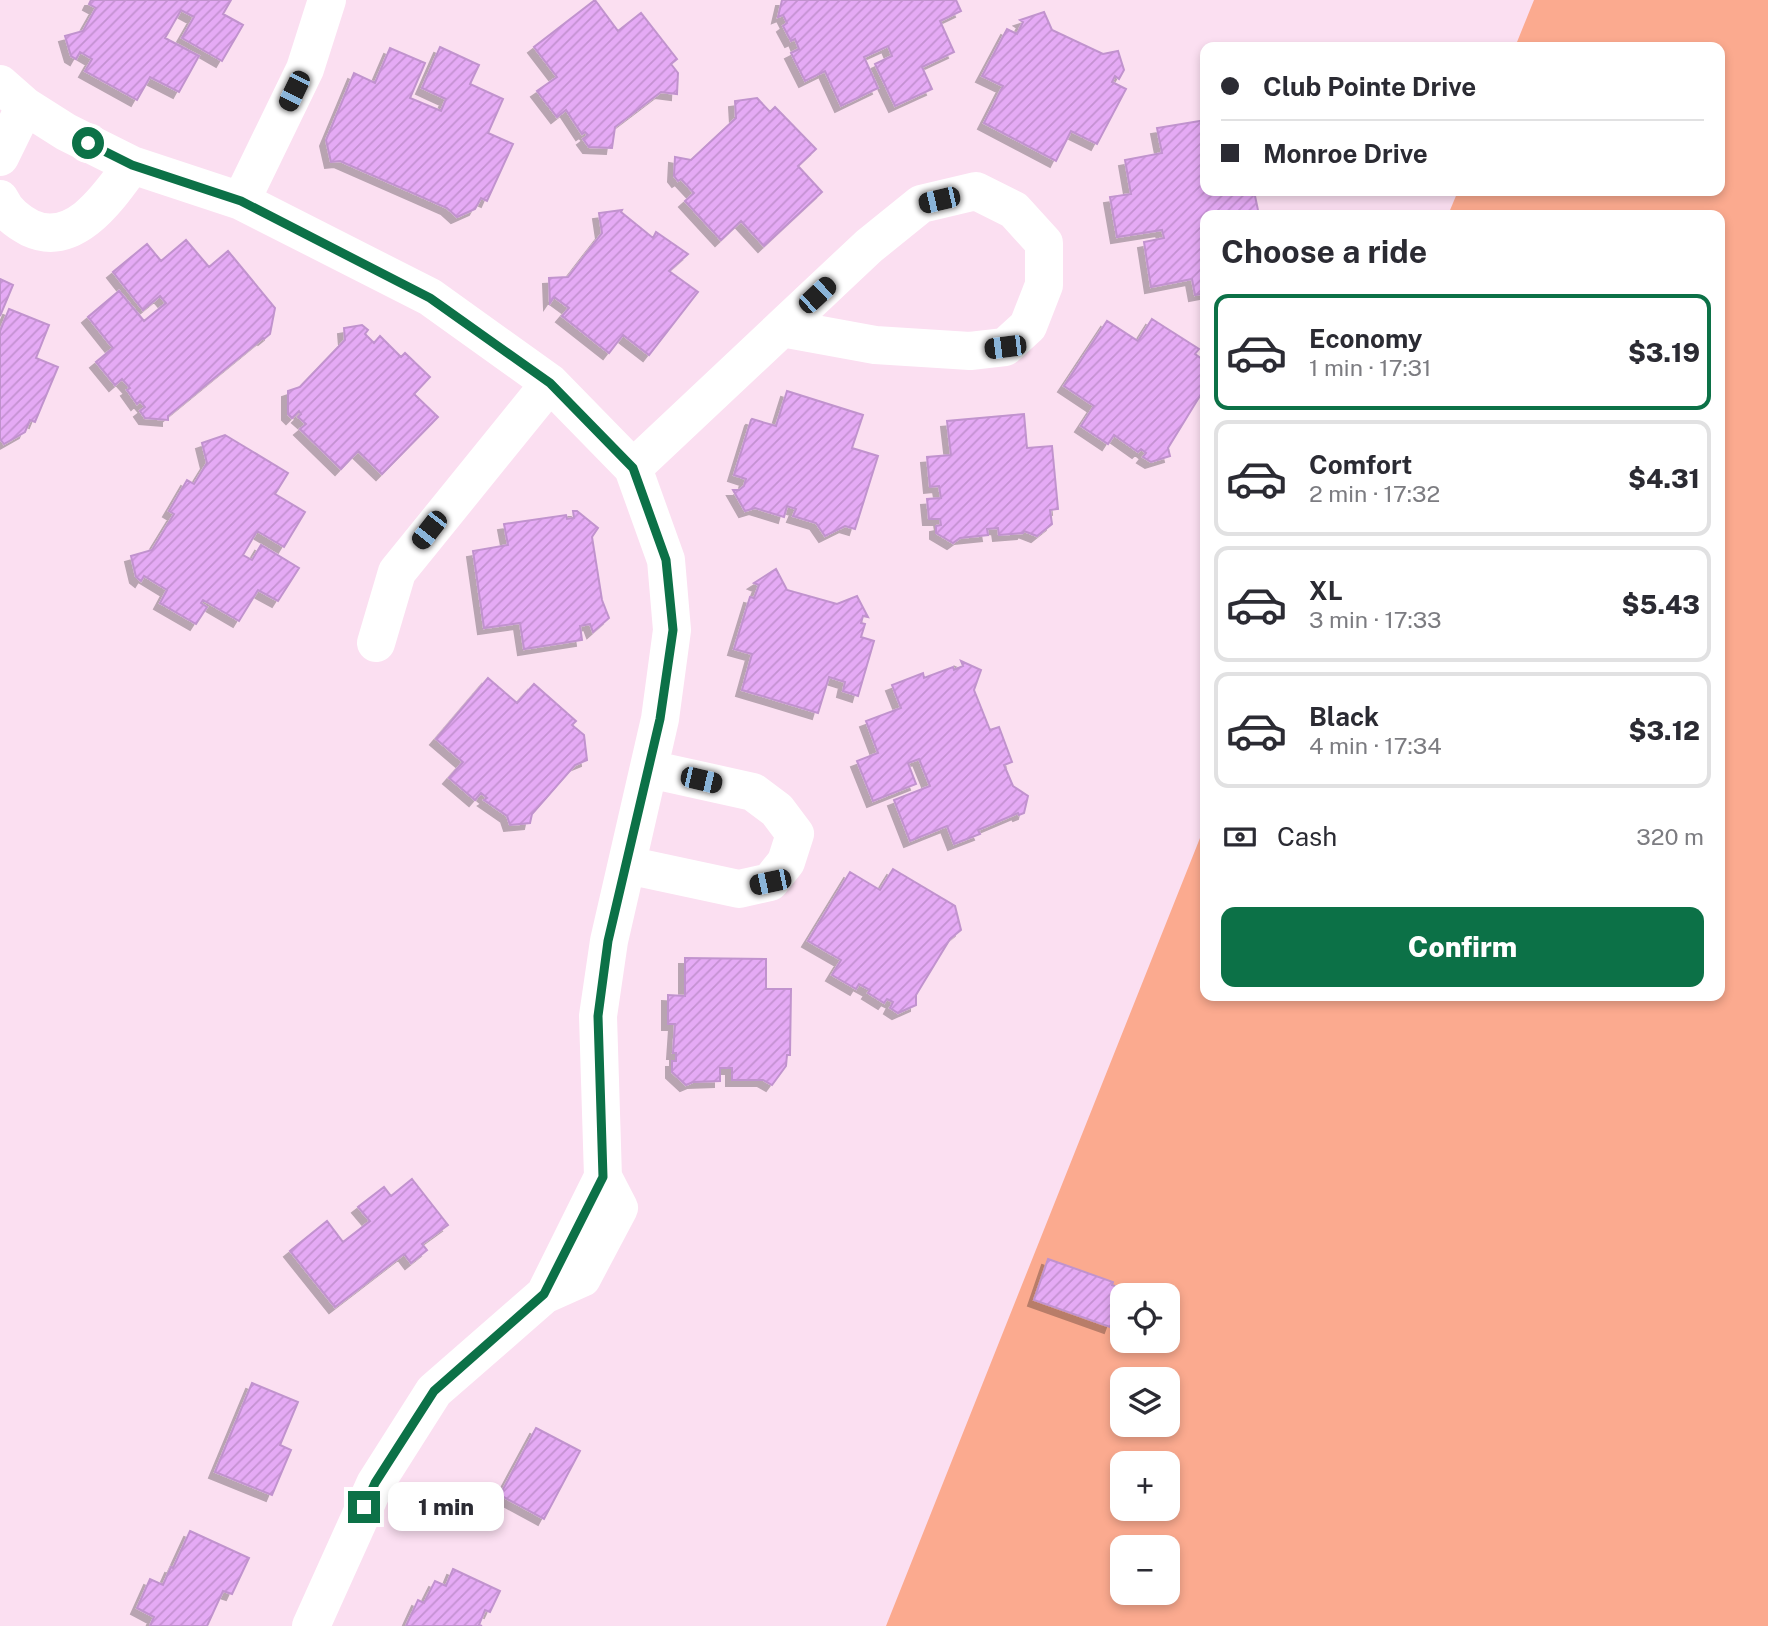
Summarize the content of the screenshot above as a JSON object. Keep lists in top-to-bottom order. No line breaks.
{"page":{"banner":["Club Pointe Drive","Monroe Drive"],"heading":"Choose a ride","list":[{"name":"Economy","note":"1 min · 17:31","value":"$3.19"},{"name":"Comfort","note":"2 min · 17:32","value":"$4.31"},{"name":"XL","note":"3 min · 17:33","value":"$5.43"},{"name":"Black","note":"4 min · 17:34","value":"$3.12"}],"pay":["Cash","320 m"],"buttons":"Confirm","map_buttons":["+","−"],"bubble":"1 min"}}
